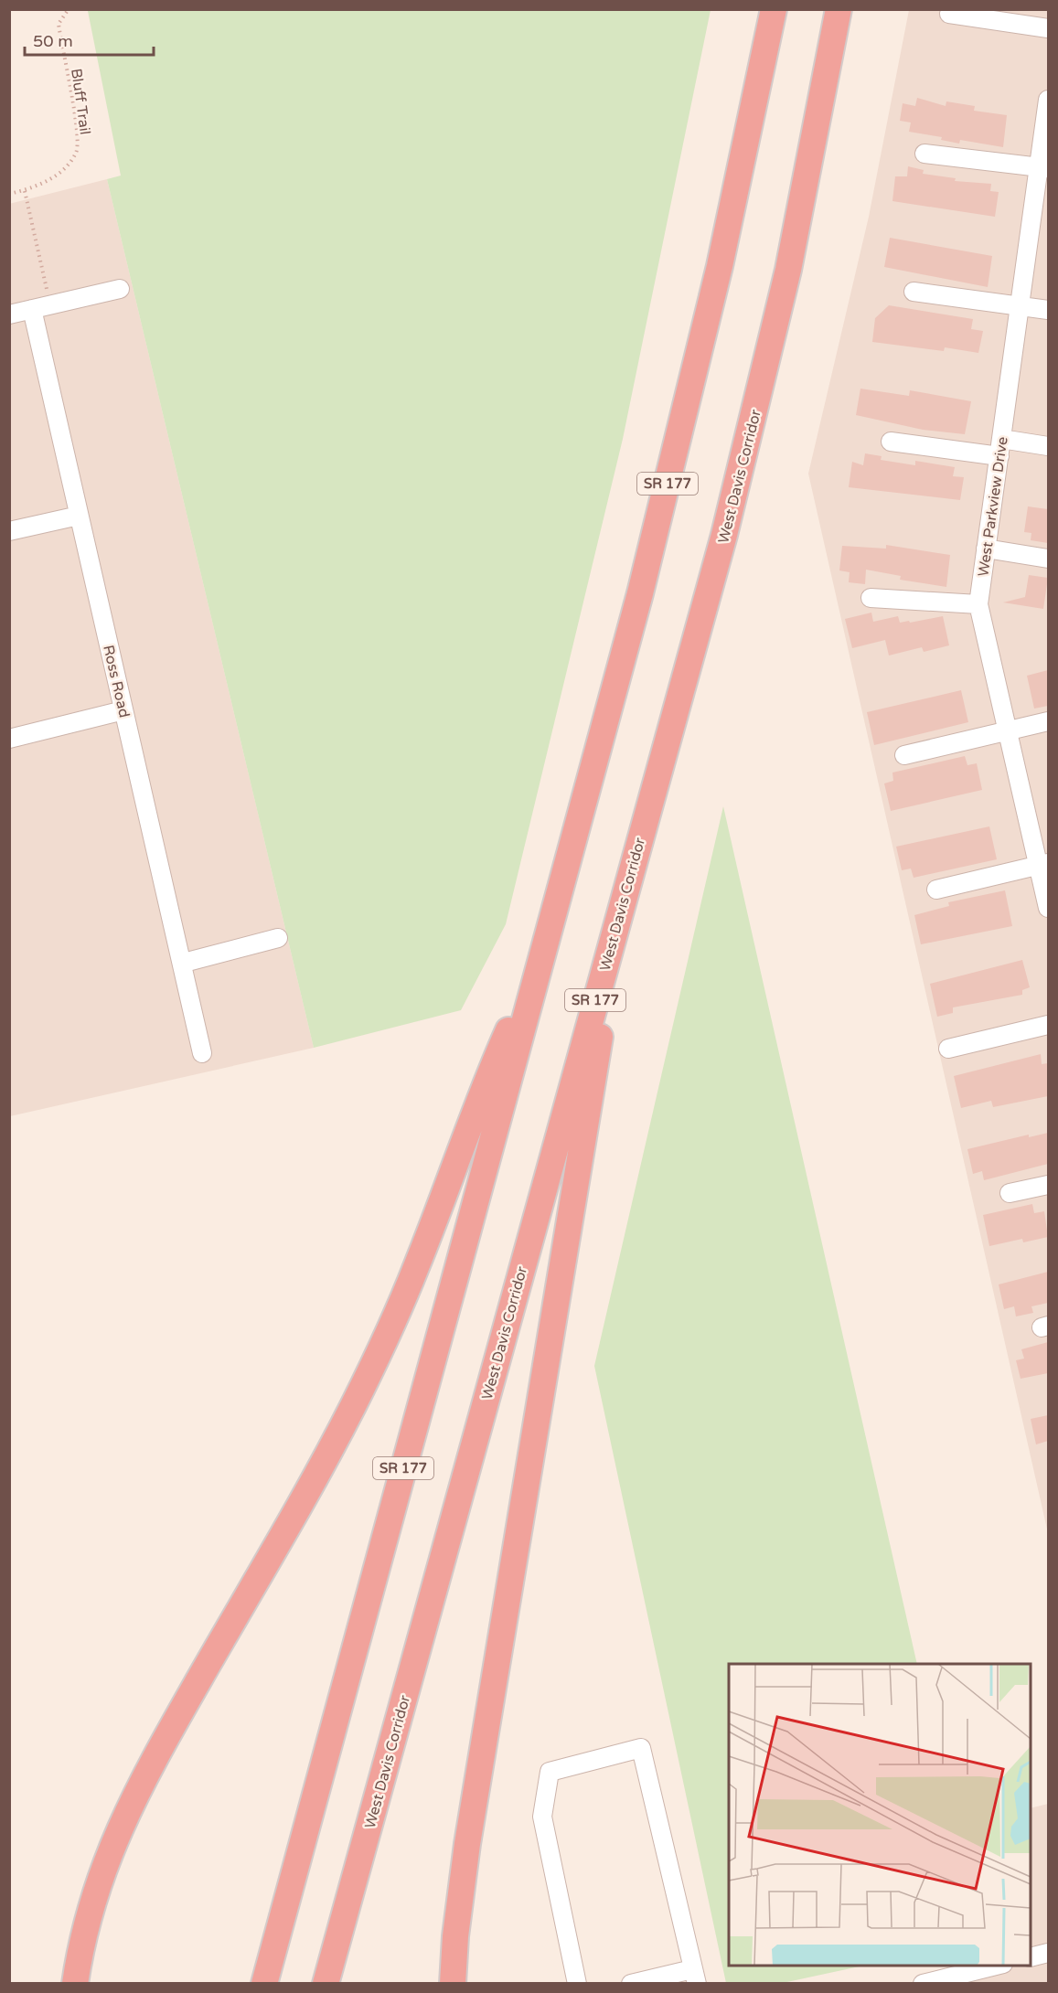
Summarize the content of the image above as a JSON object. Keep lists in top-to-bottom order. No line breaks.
{"streets":{"highway":["West Davis Corridor","SR 177"],"street":["West Parkview Drive","Ross Road"],"path":["Bluff Trail"]},"scale_bar":"50 m"}
